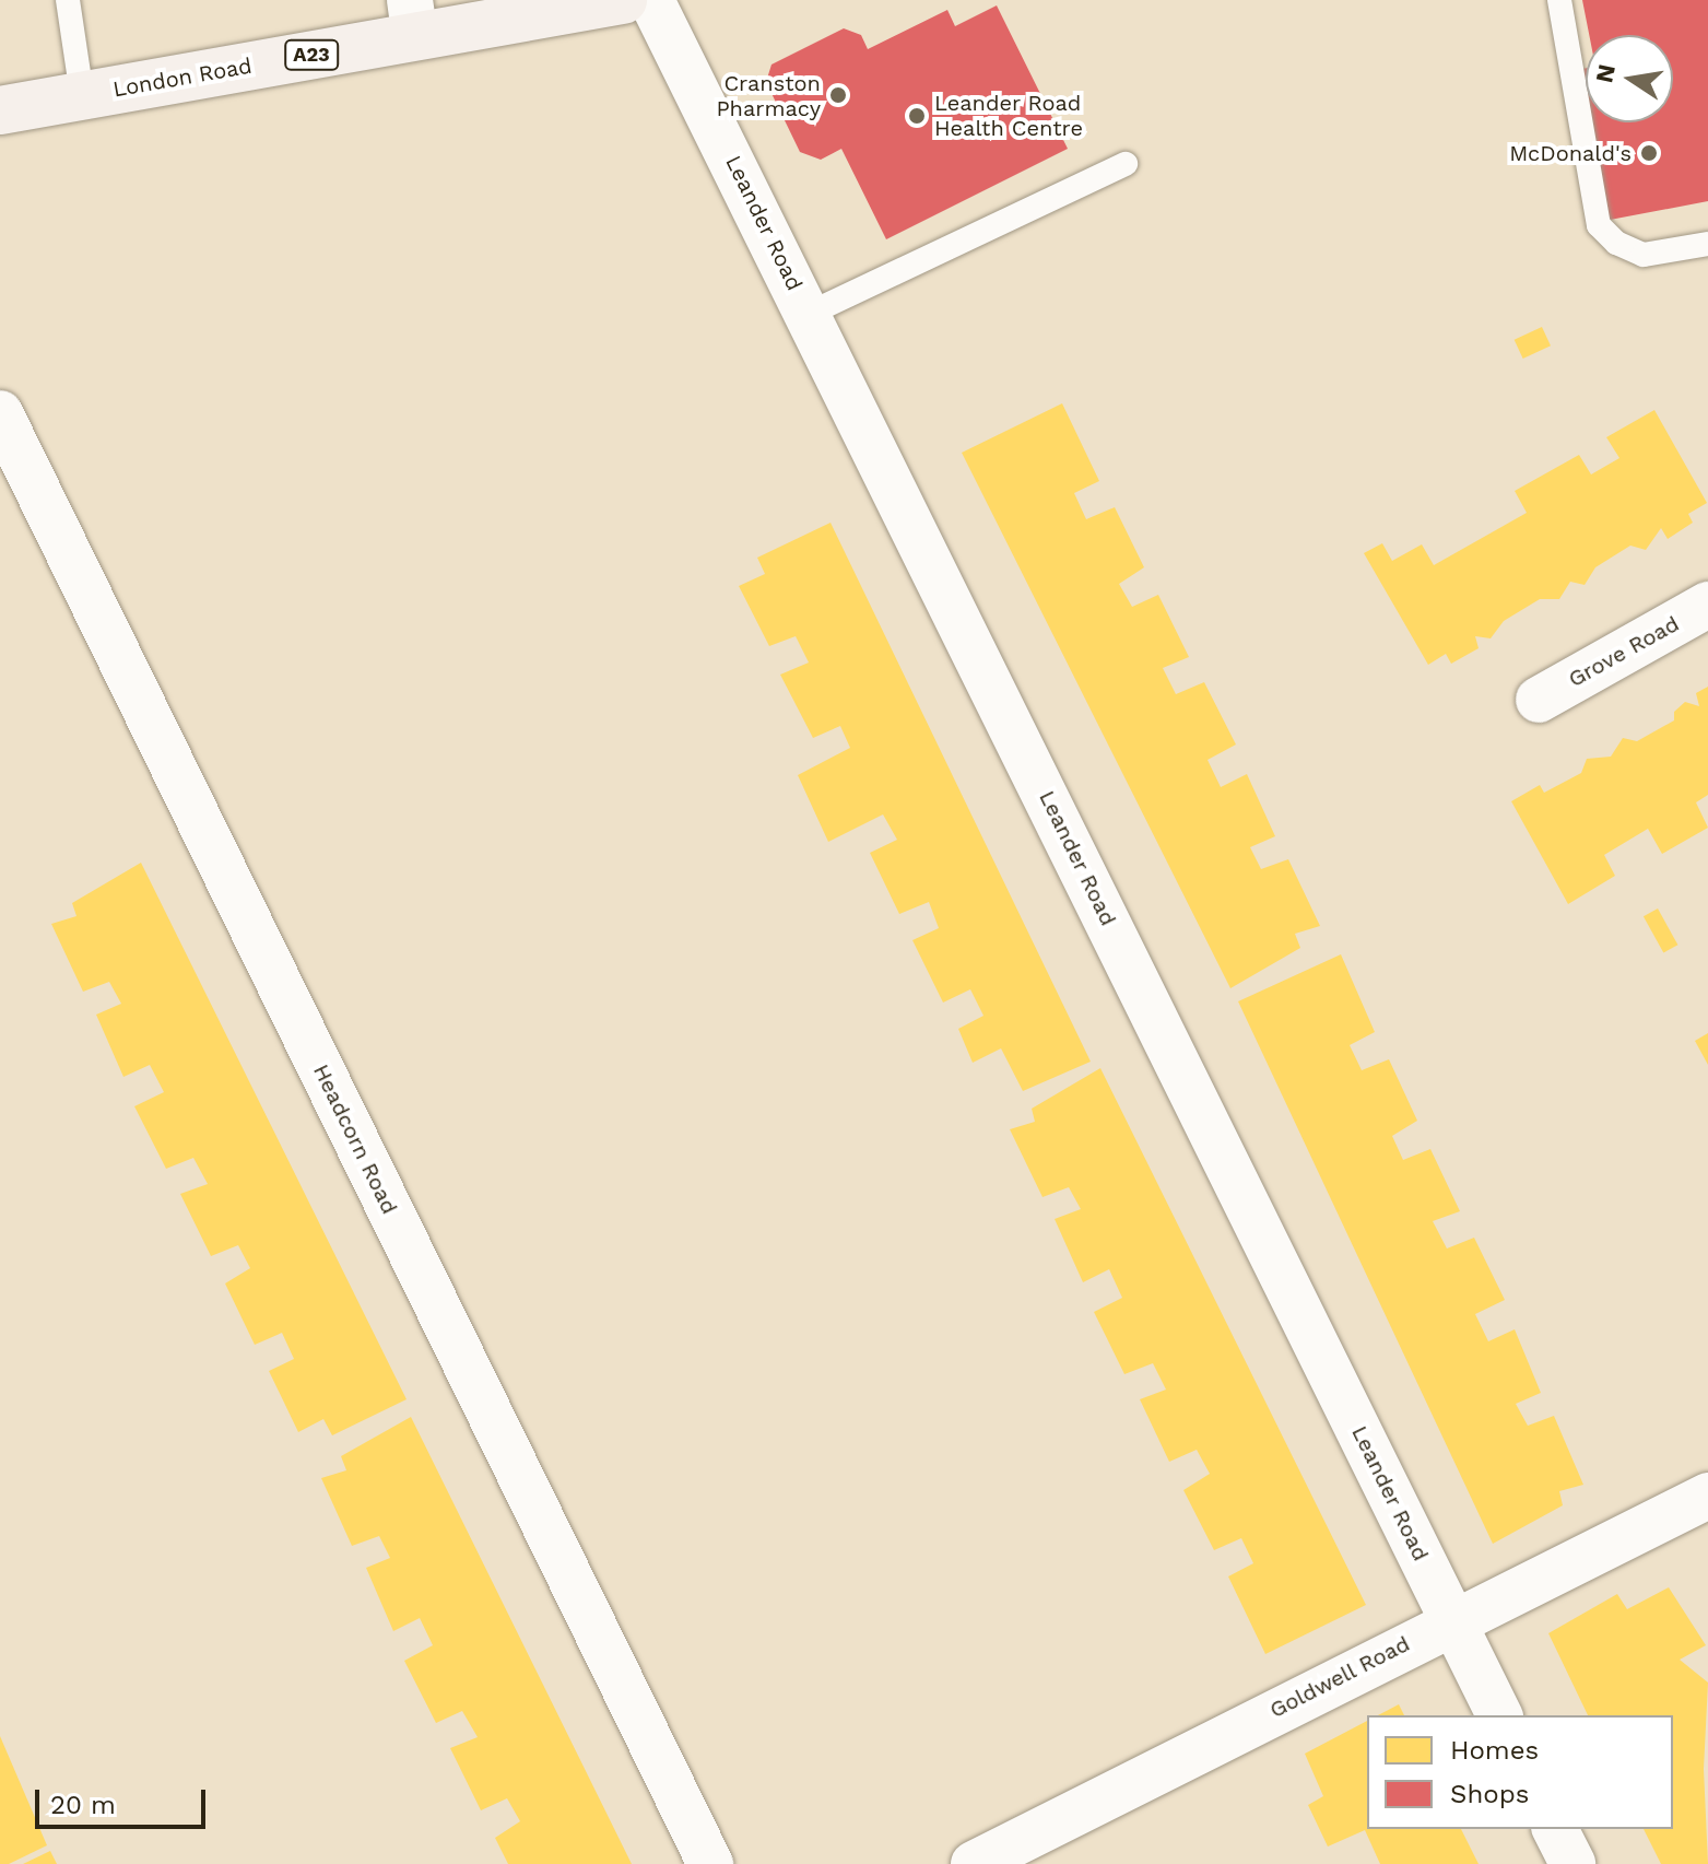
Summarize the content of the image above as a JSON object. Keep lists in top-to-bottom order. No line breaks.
{"streets":{"highway":["A23","London Road"],"street":["Leander Road","Grove Road","Headcorn Road","Goldwell Road"]},"crossings":[["Leander Road","Goldwell Road"]],"places":["Cranston Pharmacy","Leander Road Health Centre","McDonald's"],"legend":["Homes","Shops"],"scale_bar":"20 m","north":"left"}
